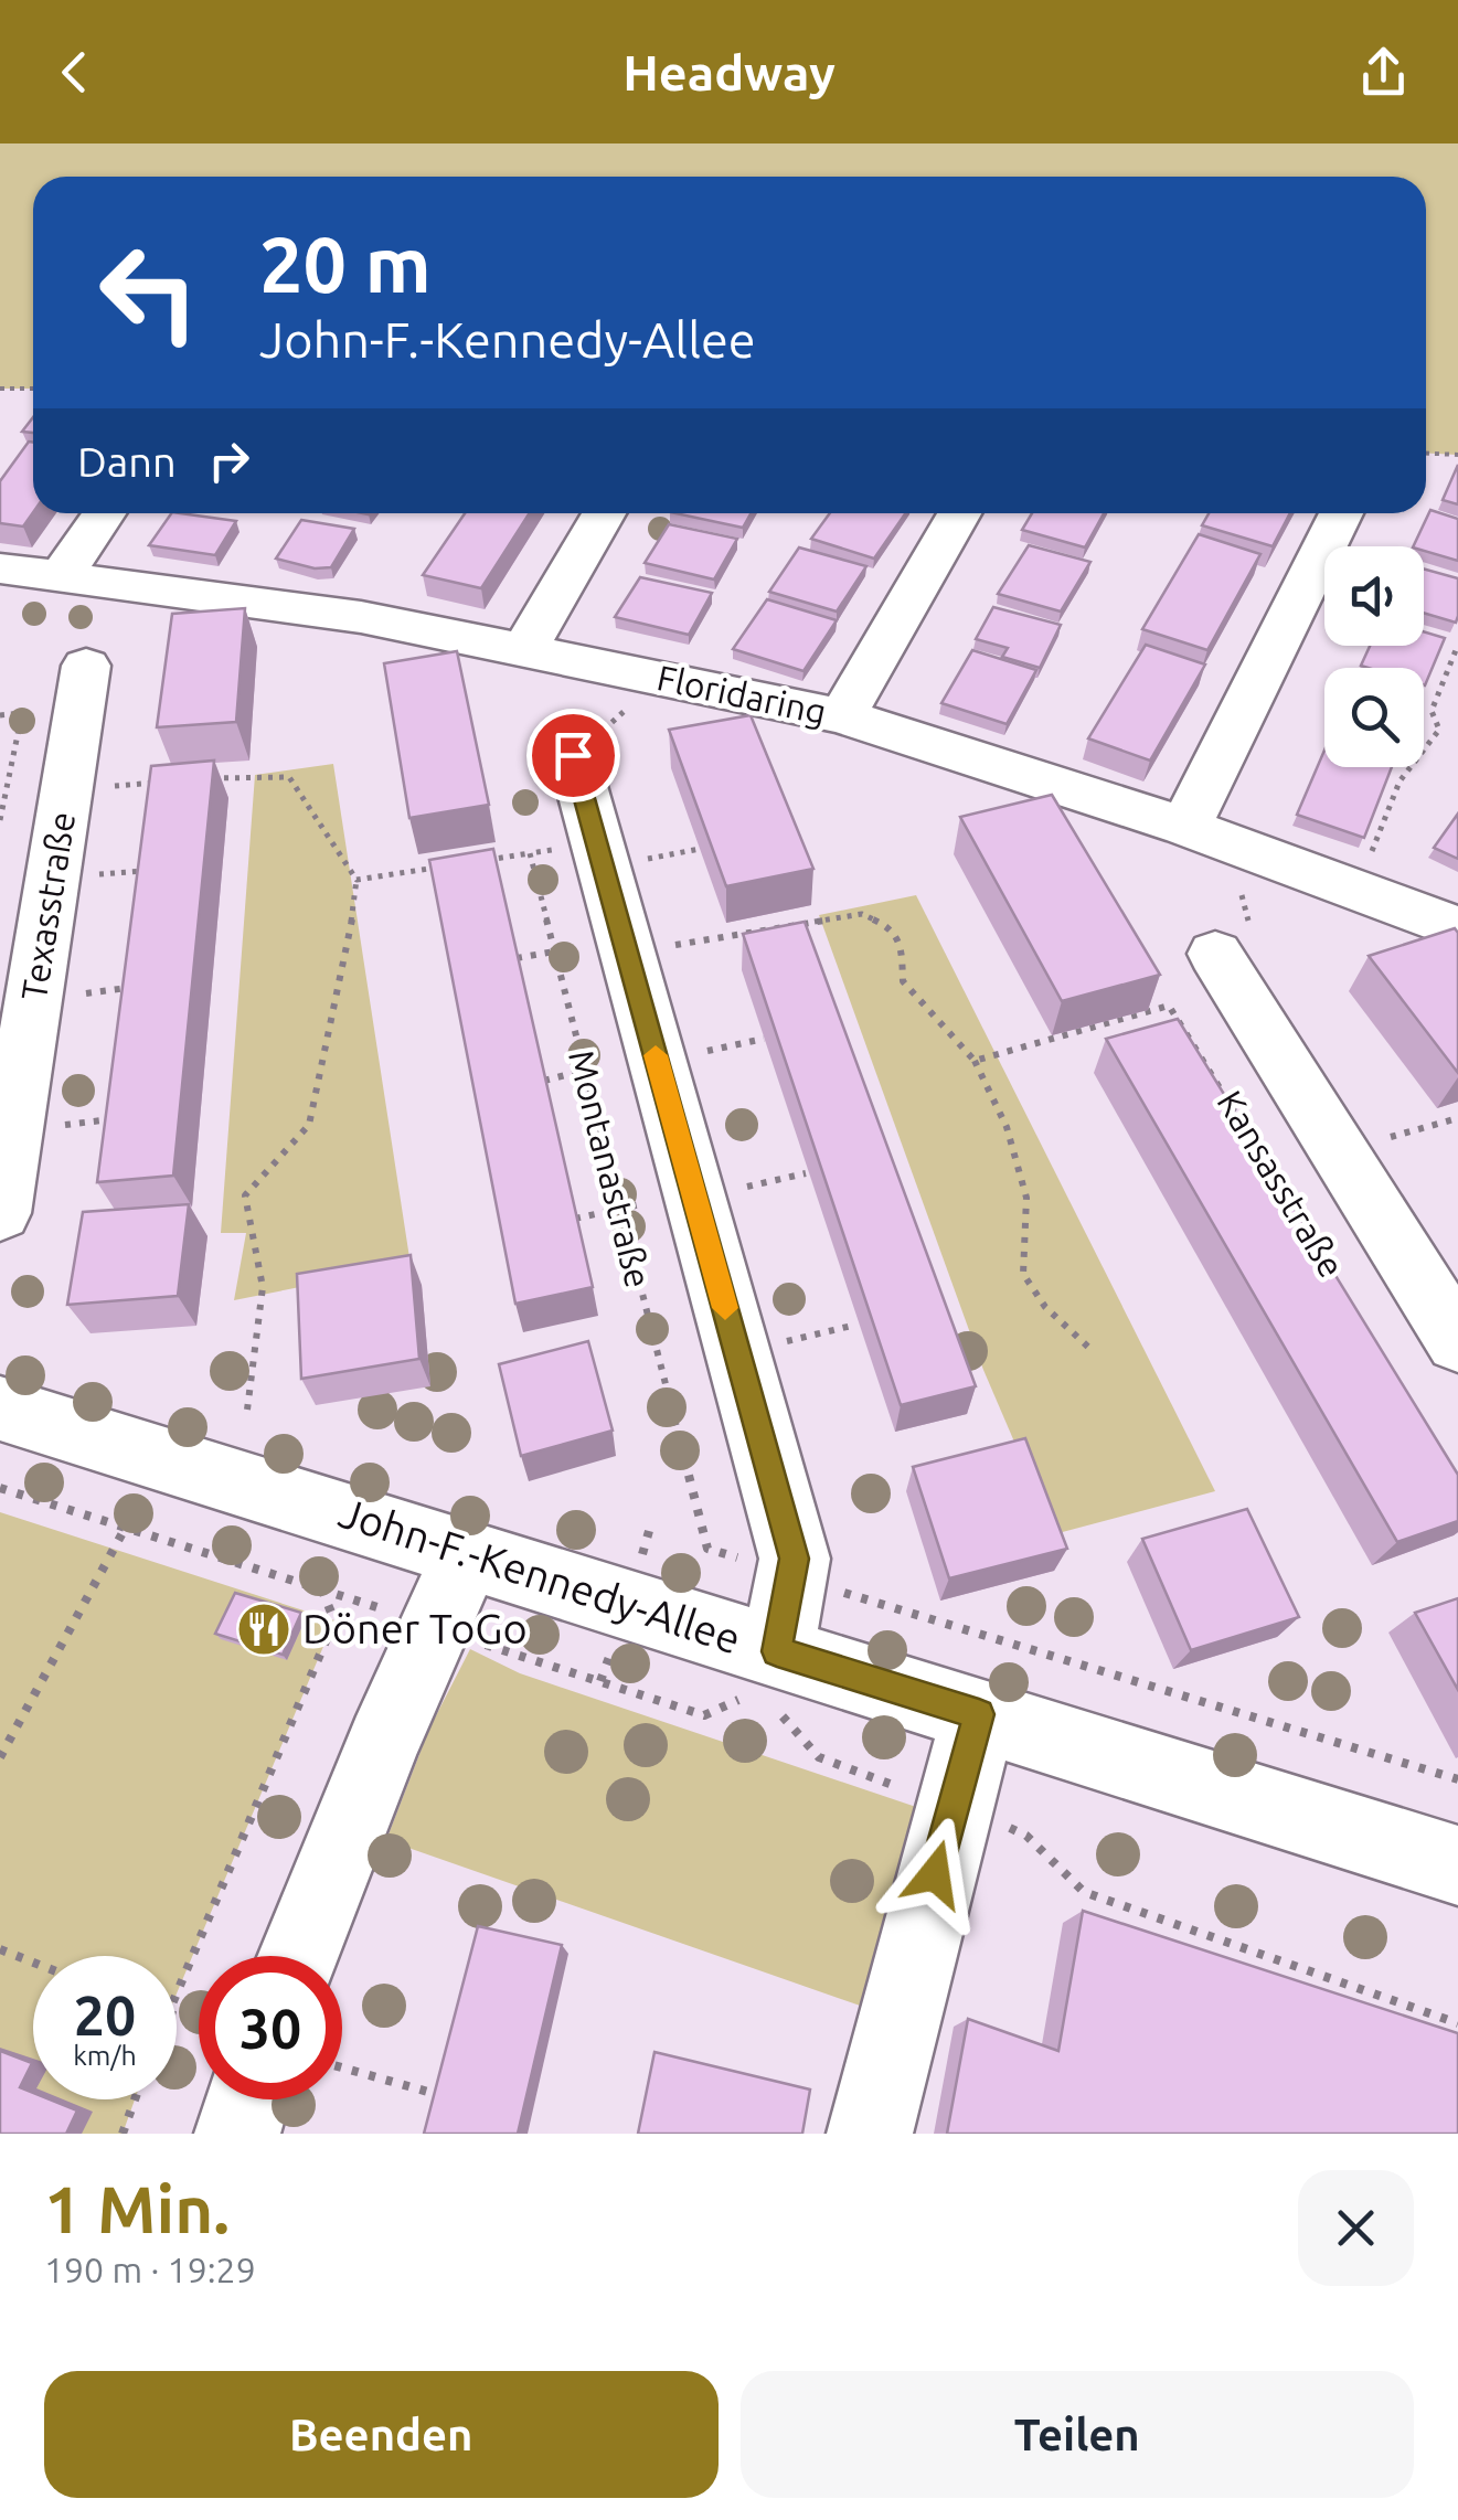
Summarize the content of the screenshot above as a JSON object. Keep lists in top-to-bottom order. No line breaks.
{"streets":{"street":["Floridaring","Texasstraße","Montanastraße","Kansasstraße","John-F.-Kennedy-Allee"]},"crossings":[["Montanastraße","John-F.-Kennedy-Allee"]],"places":{"restaurant":["Döner ToGo"]},"page":{"header":"Headway","turn":["20 m","John-F.-Kennedy-Allee"],"then":"Dann","speed":"20 km/h","limit":"30","heading":["1 Min.","190 m · 19:29"],"buttons":["Beenden","Teilen"]}}
